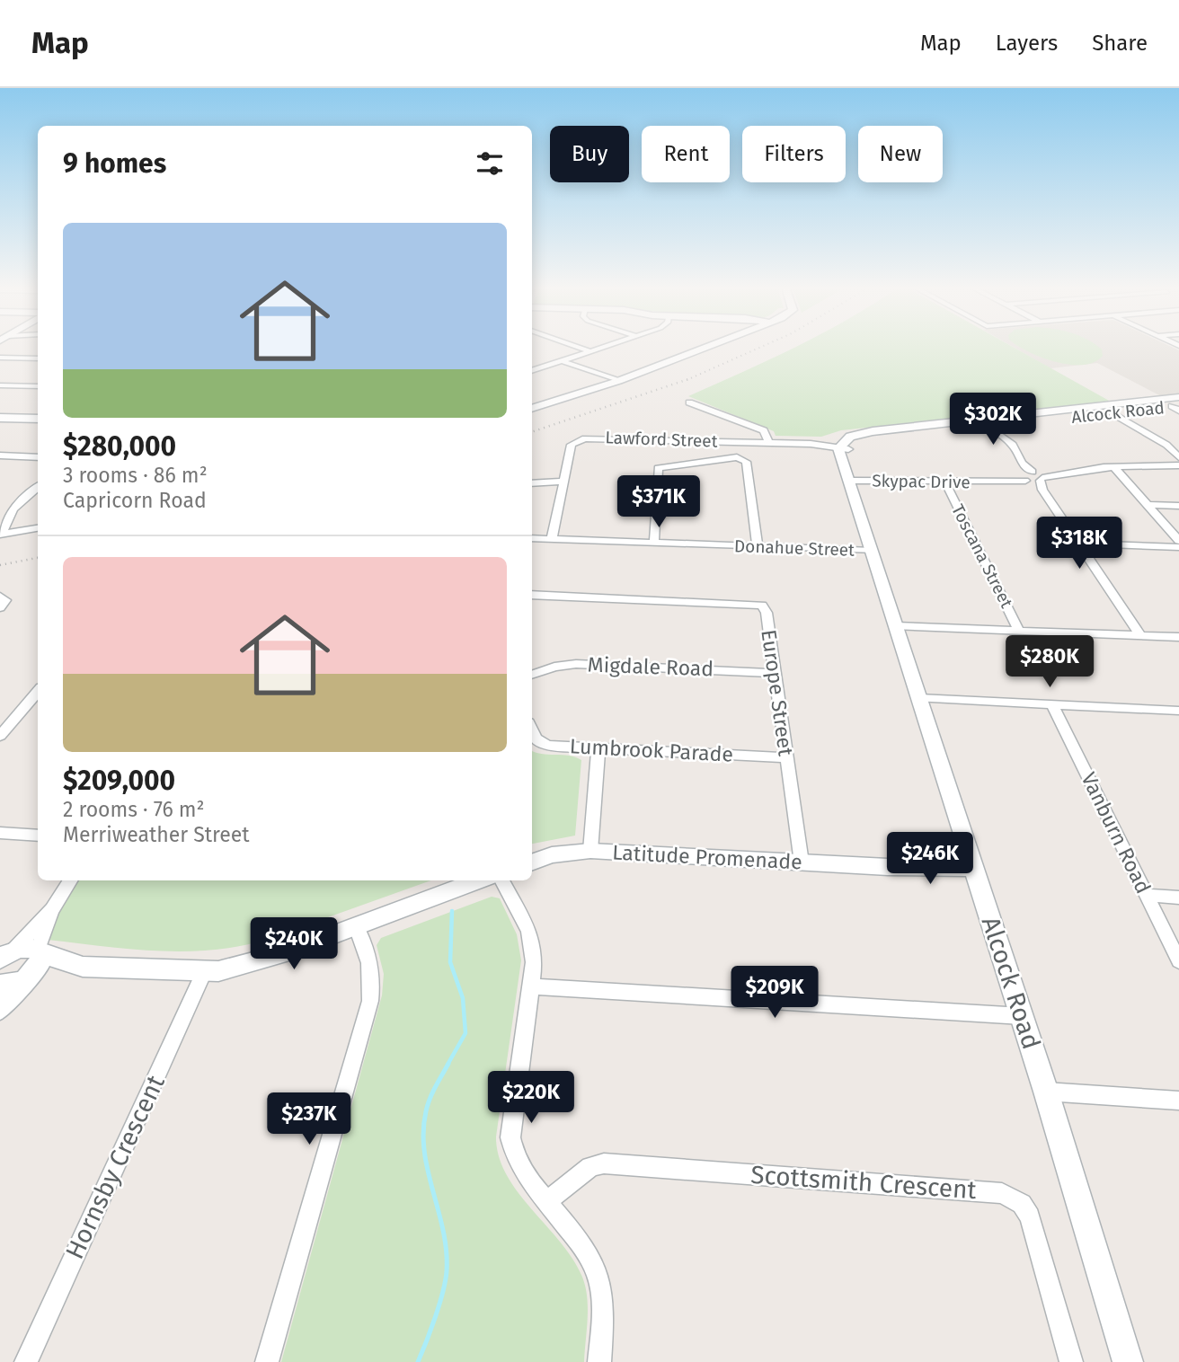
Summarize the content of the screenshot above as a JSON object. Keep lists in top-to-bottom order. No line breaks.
{"streets":{"street":["Alcock Road","Lawford Street","Skypac Drive","Donahue Street","Toscana Street","Migdale Road","Europe Street","Lumbrook Parade","Vanburn Road","Latitude Promenade","Hornsby Crescent","Scottsmith Crescent"]},"crossings":[["Alcock Road","Lawford Street"],["Alcock Road","Skypac Drive"],["Alcock Road","Donahue Street"],["Alcock Road","Latitude Promenade"],["Lawford Street","Skypac Drive"],["Lawford Street","Donahue Street"],["Skypac Drive","Toscana Street"],["Migdale Road","Europe Street"],["Europe Street","Lumbrook Parade"],["Europe Street","Latitude Promenade"]],"page":{"header":"Map","nav":["Map","Layers","Share"],"chip":["Buy","Rent","Filters","New"],"heading":"9 homes","list":[{"name":"$280,000","note":"3 rooms · 86 m² · Capricorn Road"},{"name":"$209,000","note":"2 rooms · 76 m² · Merriweather Street"}],"price":["$302K","$371K","$318K","$280K","$246K","$240K","$209K","$220K","$237K"]}}
